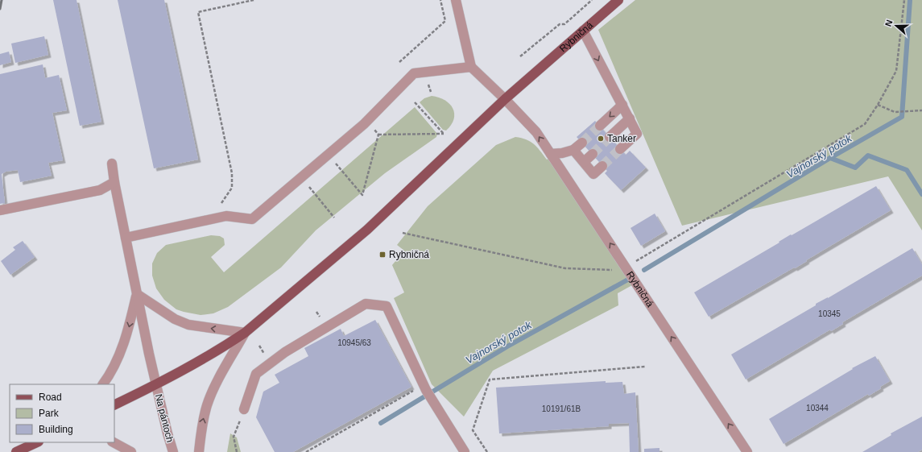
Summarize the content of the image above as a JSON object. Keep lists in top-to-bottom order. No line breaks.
{"streets":{"main road":["Rybničná"],"street":["Na pántoch"]},"crossings":[["Rybničná","Na pántoch"]],"one_way":["Rybničná"],"water":["Vajnorský potok"],"places":{"other":["Tanker"],"transit":["Rybničná"]},"house_numbers":["10345","10945/63","10344","10191/61B"],"legend":["Road","Park","Building"],"north":"left"}
